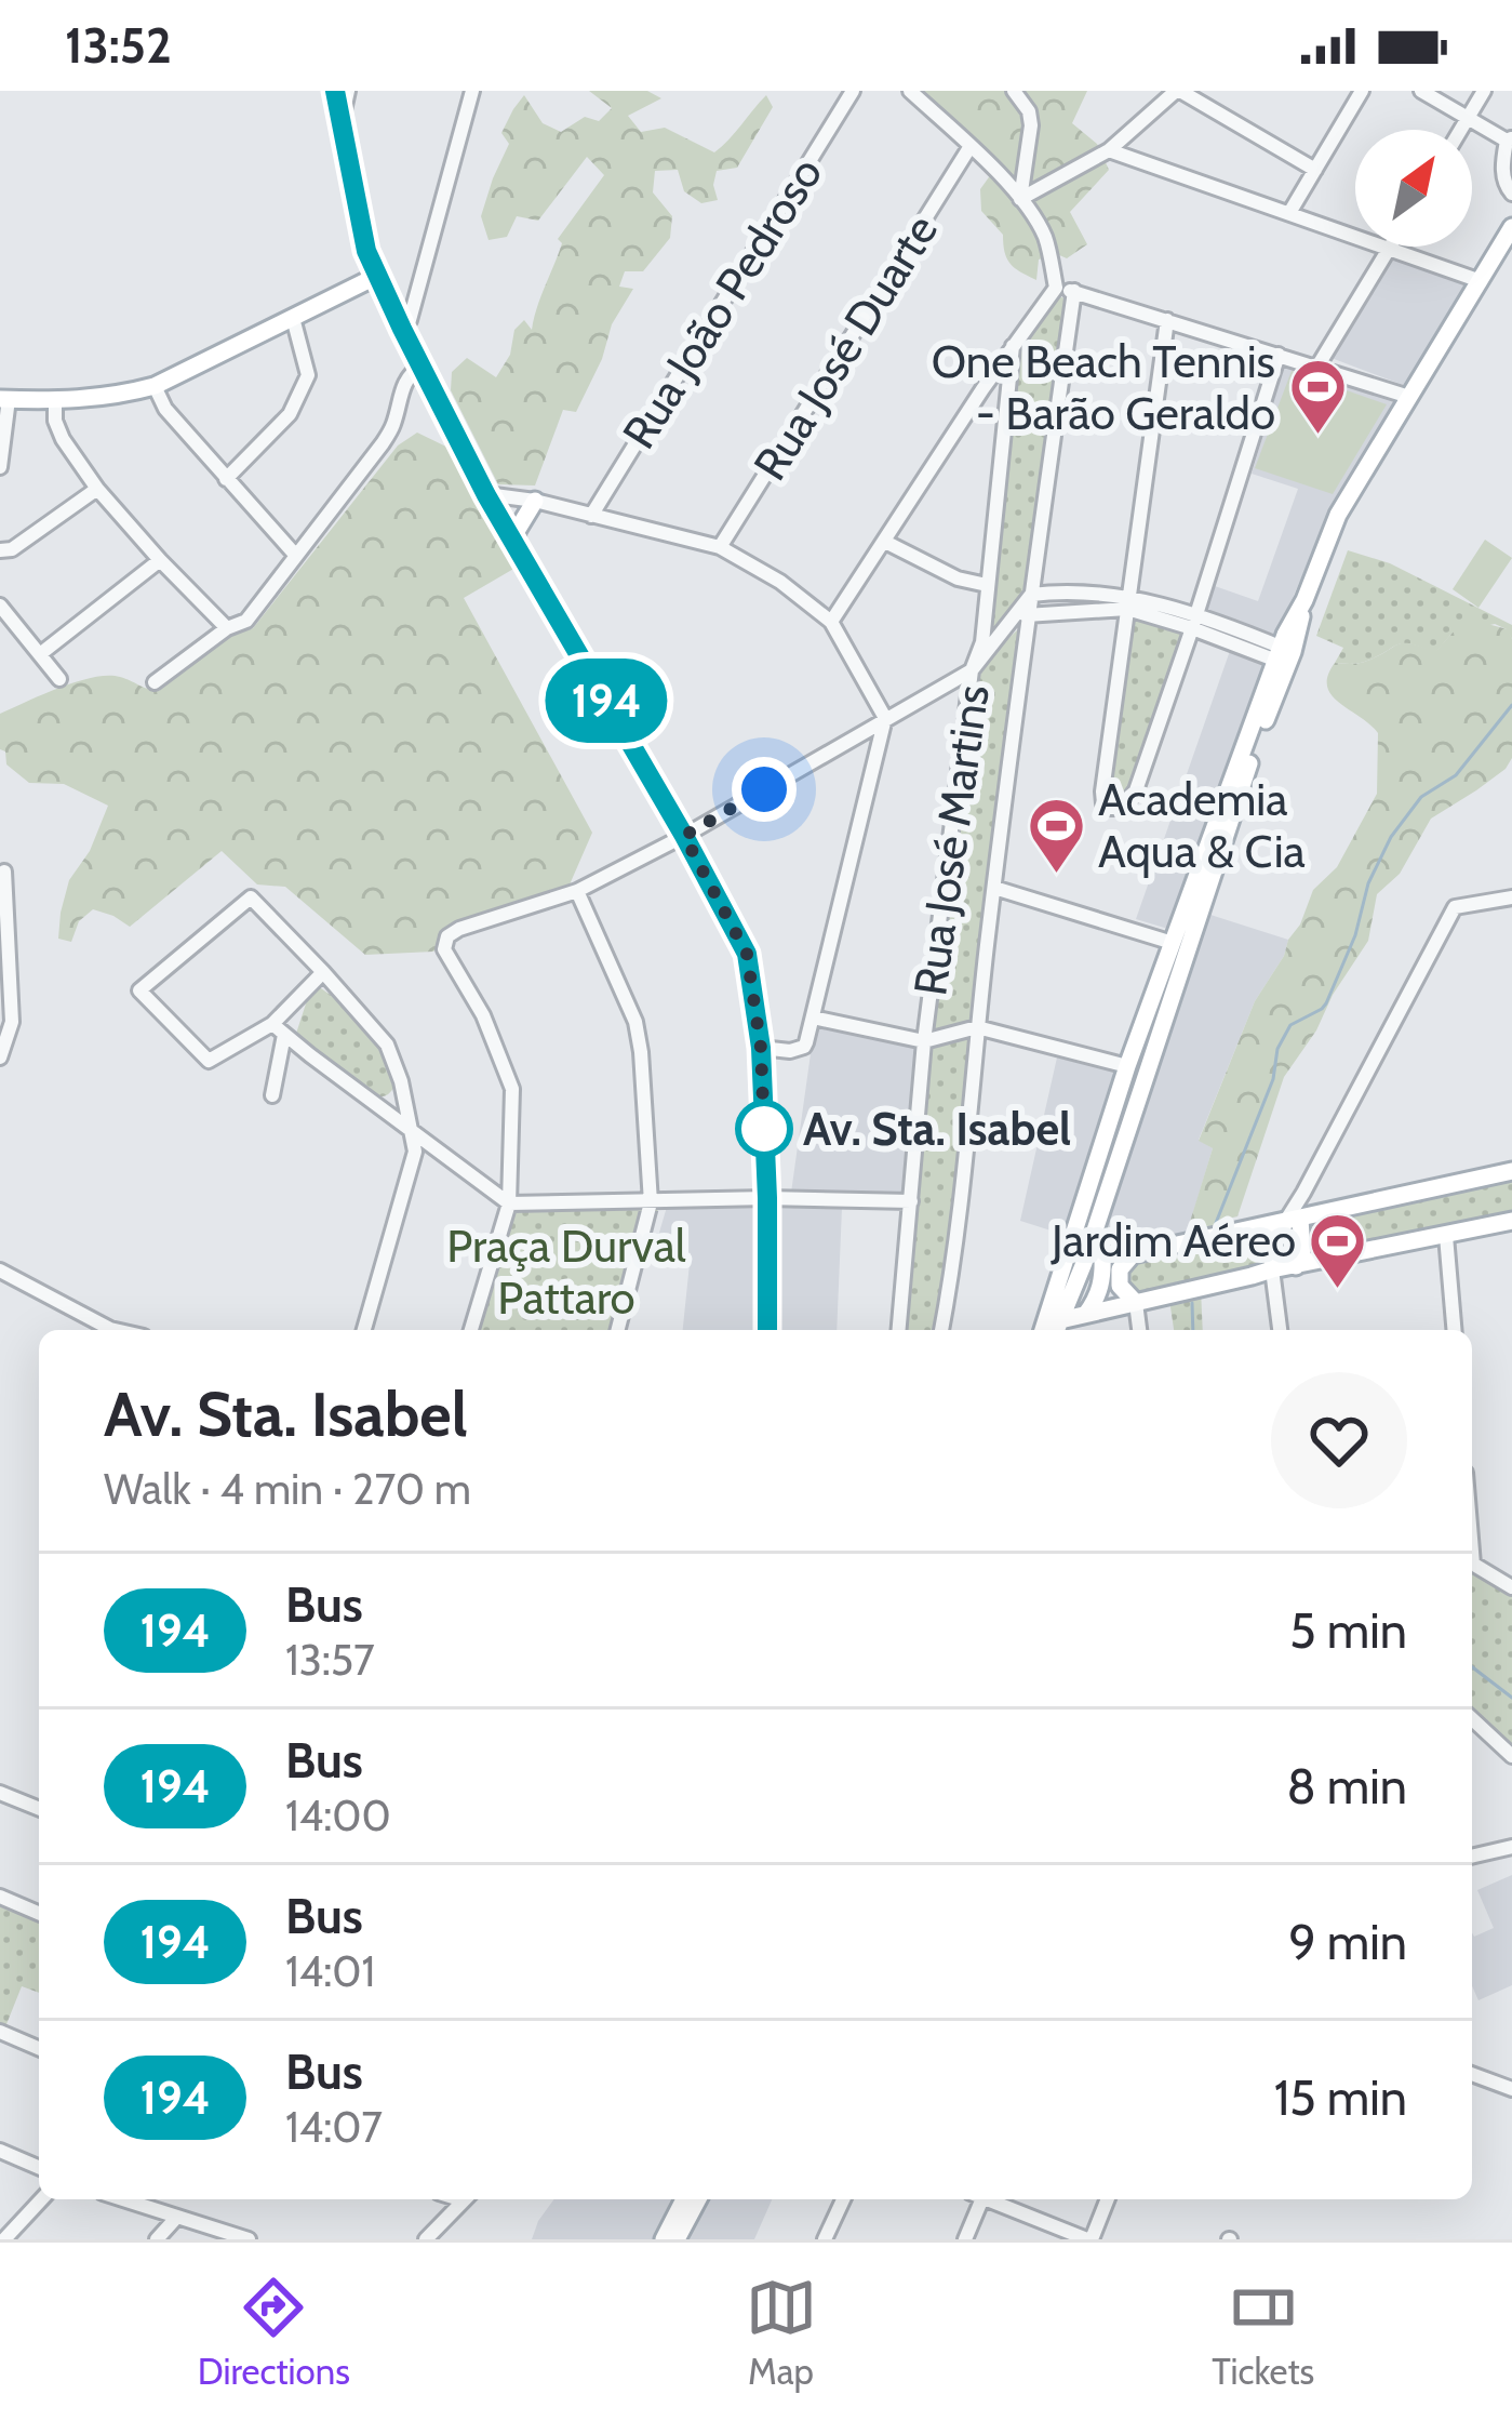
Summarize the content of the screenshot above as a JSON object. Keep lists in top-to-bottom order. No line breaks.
{"streets":{"street":["Rua João Pedroso","Rua José Duarte","Rua José Martins"]},"parks":["Praça Durval Pattaro"],"places":{"sports":["One Beach Tennis - Barão Geraldo","Academia Aqua & Cia","Jardim Aéreo"],"other":["Av. Sta. Isabel"]},"lines":["bus line 194"],"north":"top right","page":{"status":"13:52","on_map":"194","heading":["Av. Sta. Isabel","Walk · 4 min · 270 m"],"list":[{"mark":"194","name":"Bus","note":"13:57","value":"5 min"},{"mark":"194","name":"Bus","note":"14:00","value":"8 min"},{"mark":"194","name":"Bus","note":"14:01","value":"9 min"},{"mark":"194","name":"Bus","note":"14:07","value":"15 min"}],"tabs":["Directions","Map","Tickets"]}}
